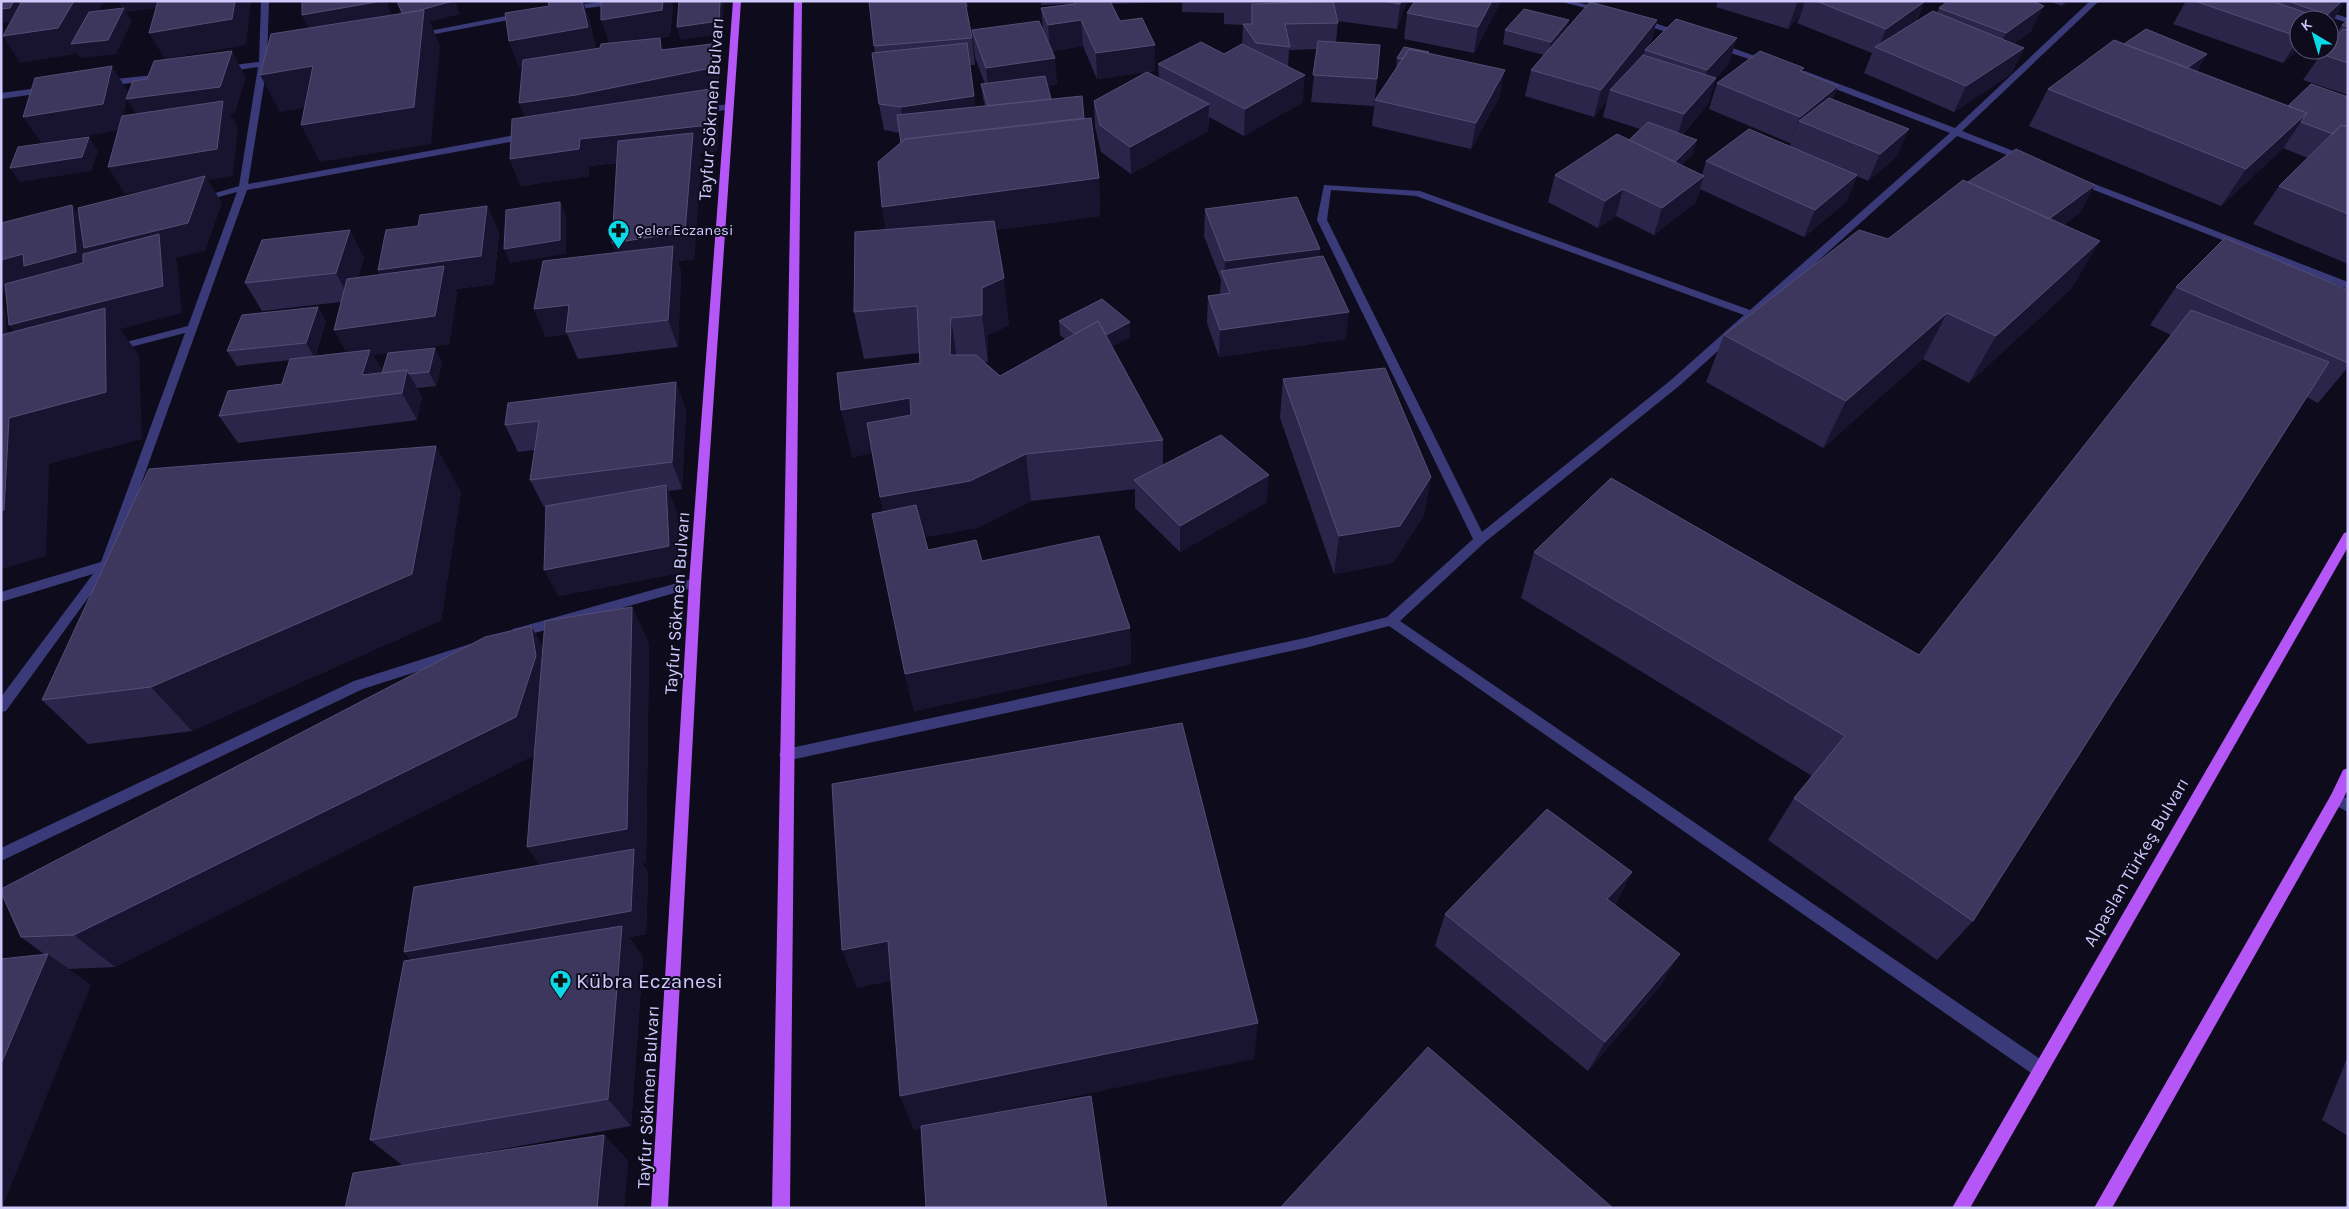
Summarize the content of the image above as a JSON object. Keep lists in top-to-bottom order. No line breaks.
{"streets":{"main road":["Tayfur Sökmen Bulvarı","Alpaslan Türkeş Bulvarı"]},"places":{"pharmacy":["Çeler Eczanesi","Kübra Eczanesi"]},"north":"top left"}
